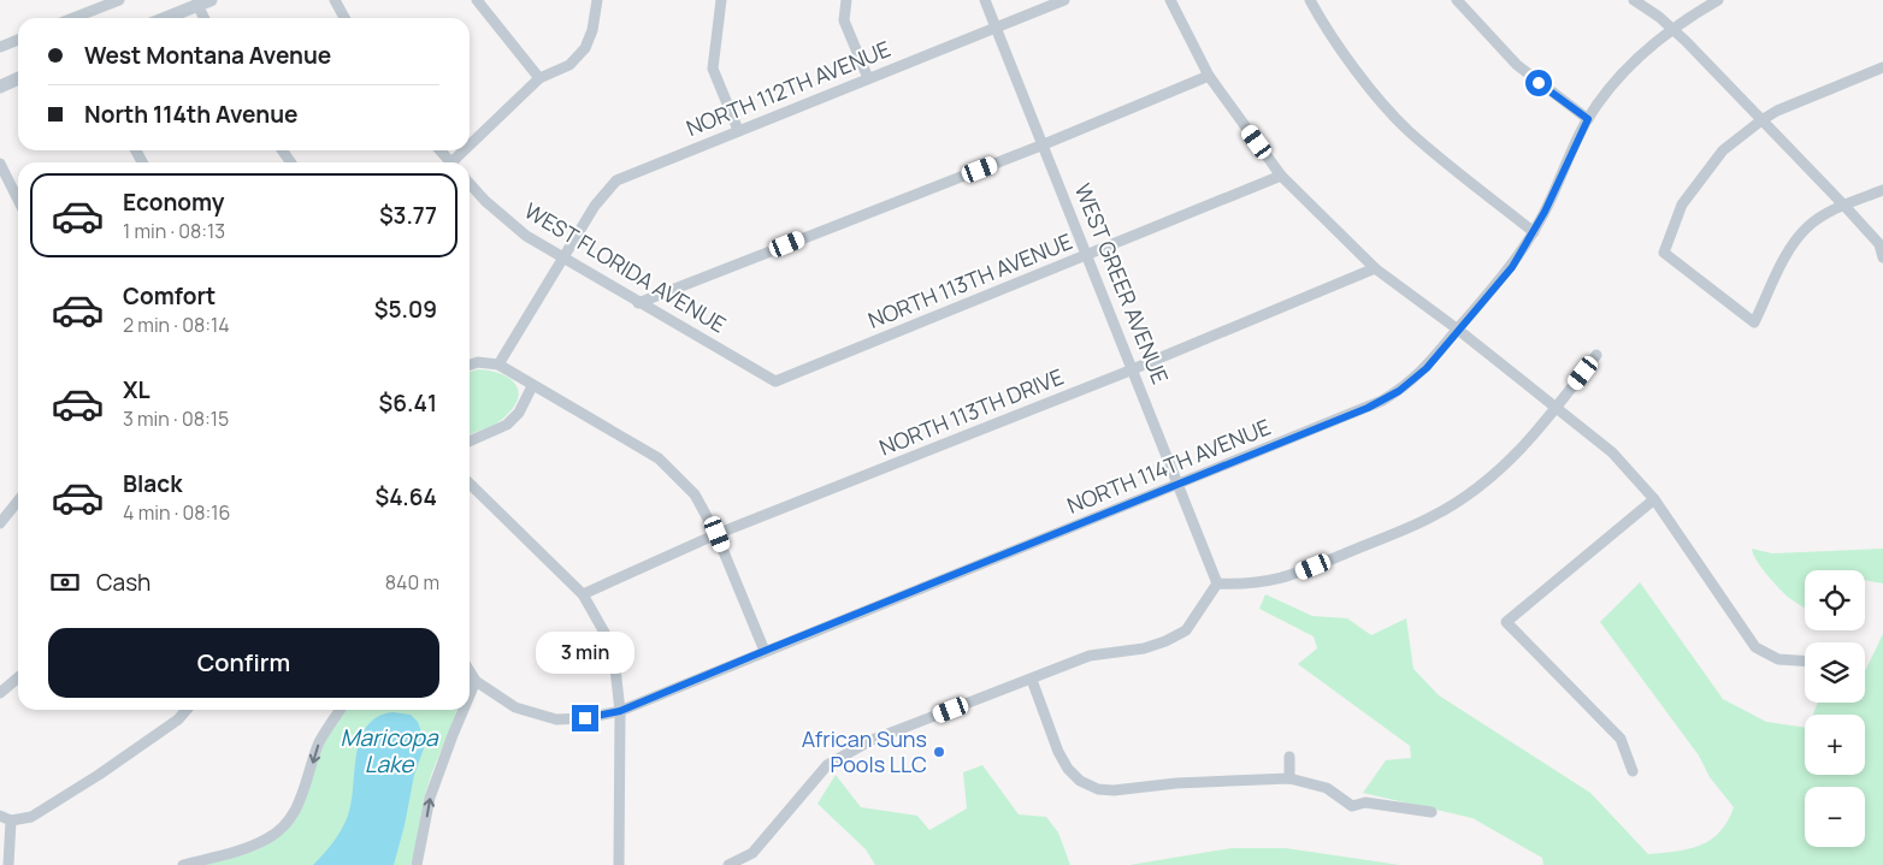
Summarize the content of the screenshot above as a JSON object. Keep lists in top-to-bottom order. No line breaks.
{"streets":{"street":["NORTH 112TH AVENUE","WEST FLORIDA AVENUE","NORTH 113TH AVENUE","WEST GREER AVENUE","NORTH 113TH DRIVE","NORTH 114TH AVENUE"]},"crossings":[["NORTH 112TH AVENUE","WEST FLORIDA AVENUE"],["NORTH 112TH AVENUE","WEST GREER AVENUE"],["WEST FLORIDA AVENUE","NORTH 113TH AVENUE"],["NORTH 113TH AVENUE","WEST GREER AVENUE"],["WEST GREER AVENUE","NORTH 113TH DRIVE"],["WEST GREER AVENUE","NORTH 114TH AVENUE"]],"water":["Maricopa Lake"],"places":["African Suns Pools LLC"],"page":{"banner":["West Montana Avenue","North 114th Avenue"],"list":[{"name":"Economy","note":"1 min · 08:13","value":"$3.77"},{"name":"Comfort","note":"2 min · 08:14","value":"$5.09"},{"name":"XL","note":"3 min · 08:15","value":"$6.41"},{"name":"Black","note":"4 min · 08:16","value":"$4.64"}],"pay":["Cash","840 m"],"map_buttons":["+","−"],"buttons":"Confirm","bubble":"3 min"}}
